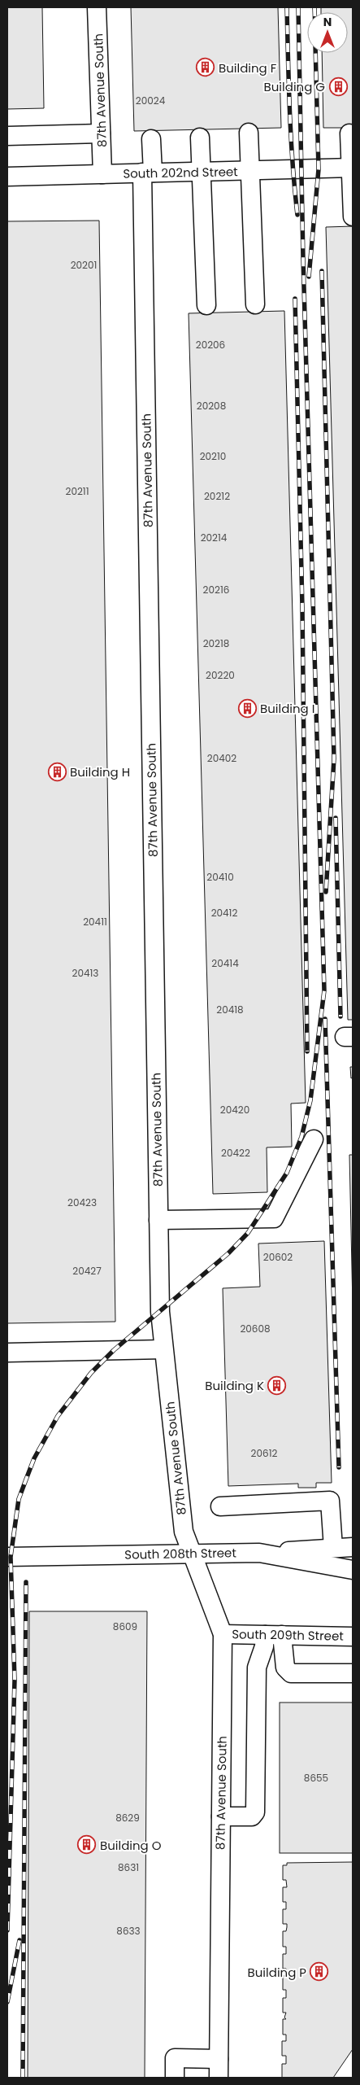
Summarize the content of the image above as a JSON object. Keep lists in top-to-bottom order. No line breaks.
{"streets":{"street":["87th Avenue South","South 202nd Street","South 208th Street","South 209th Street"]},"crossings":[["87th Avenue South","South 202nd Street"],["87th Avenue South","South 208th Street"],["87th Avenue South","South 209th Street"]],"places":{"building":["Building F","Building G","Building I","Building H","Building K","Building O","Building P"]},"house_numbers":["20024","20201","20206","20208","20210","20211","20212","20214","20216","20218","20220","20402","20410","20412","20411","20414","20413","20418","20420","20422","20423","20602","20427","20608","20612","8609","8655","8629","8631","8633"],"north":"top"}
